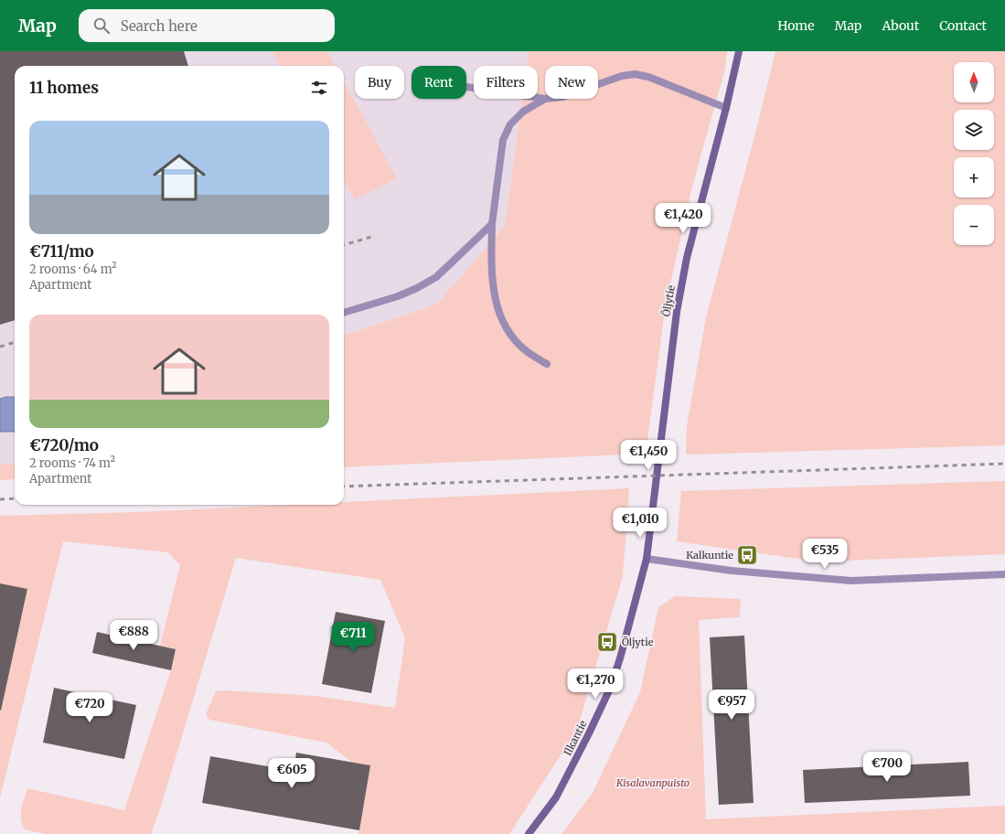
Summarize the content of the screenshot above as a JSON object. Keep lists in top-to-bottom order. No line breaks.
{"streets":{"main road":["Öljytie","Ilkantie"]},"crossings":[["Öljytie","Ilkantie"]],"parks":["Kisalavanpuisto"],"places":{"bus stop":["Kalkuntie","Öljytie"]},"north":"top","page":{"header":"Map","search":"Search here","nav":["Home","Map","About","Contact"],"map_buttons":["+","−"],"chip":["Buy","Rent","Filters","New"],"heading":"11 homes","list":[{"name":"€711/mo","note":"2 rooms · 64 m² · Apartment"},{"name":"€720/mo","note":"2 rooms · 74 m² · Apartment"}],"price":["€1,420","€1,450","€1,010","€535","€888","€711","€1,270","€957","€720","€700","€605"]}}
